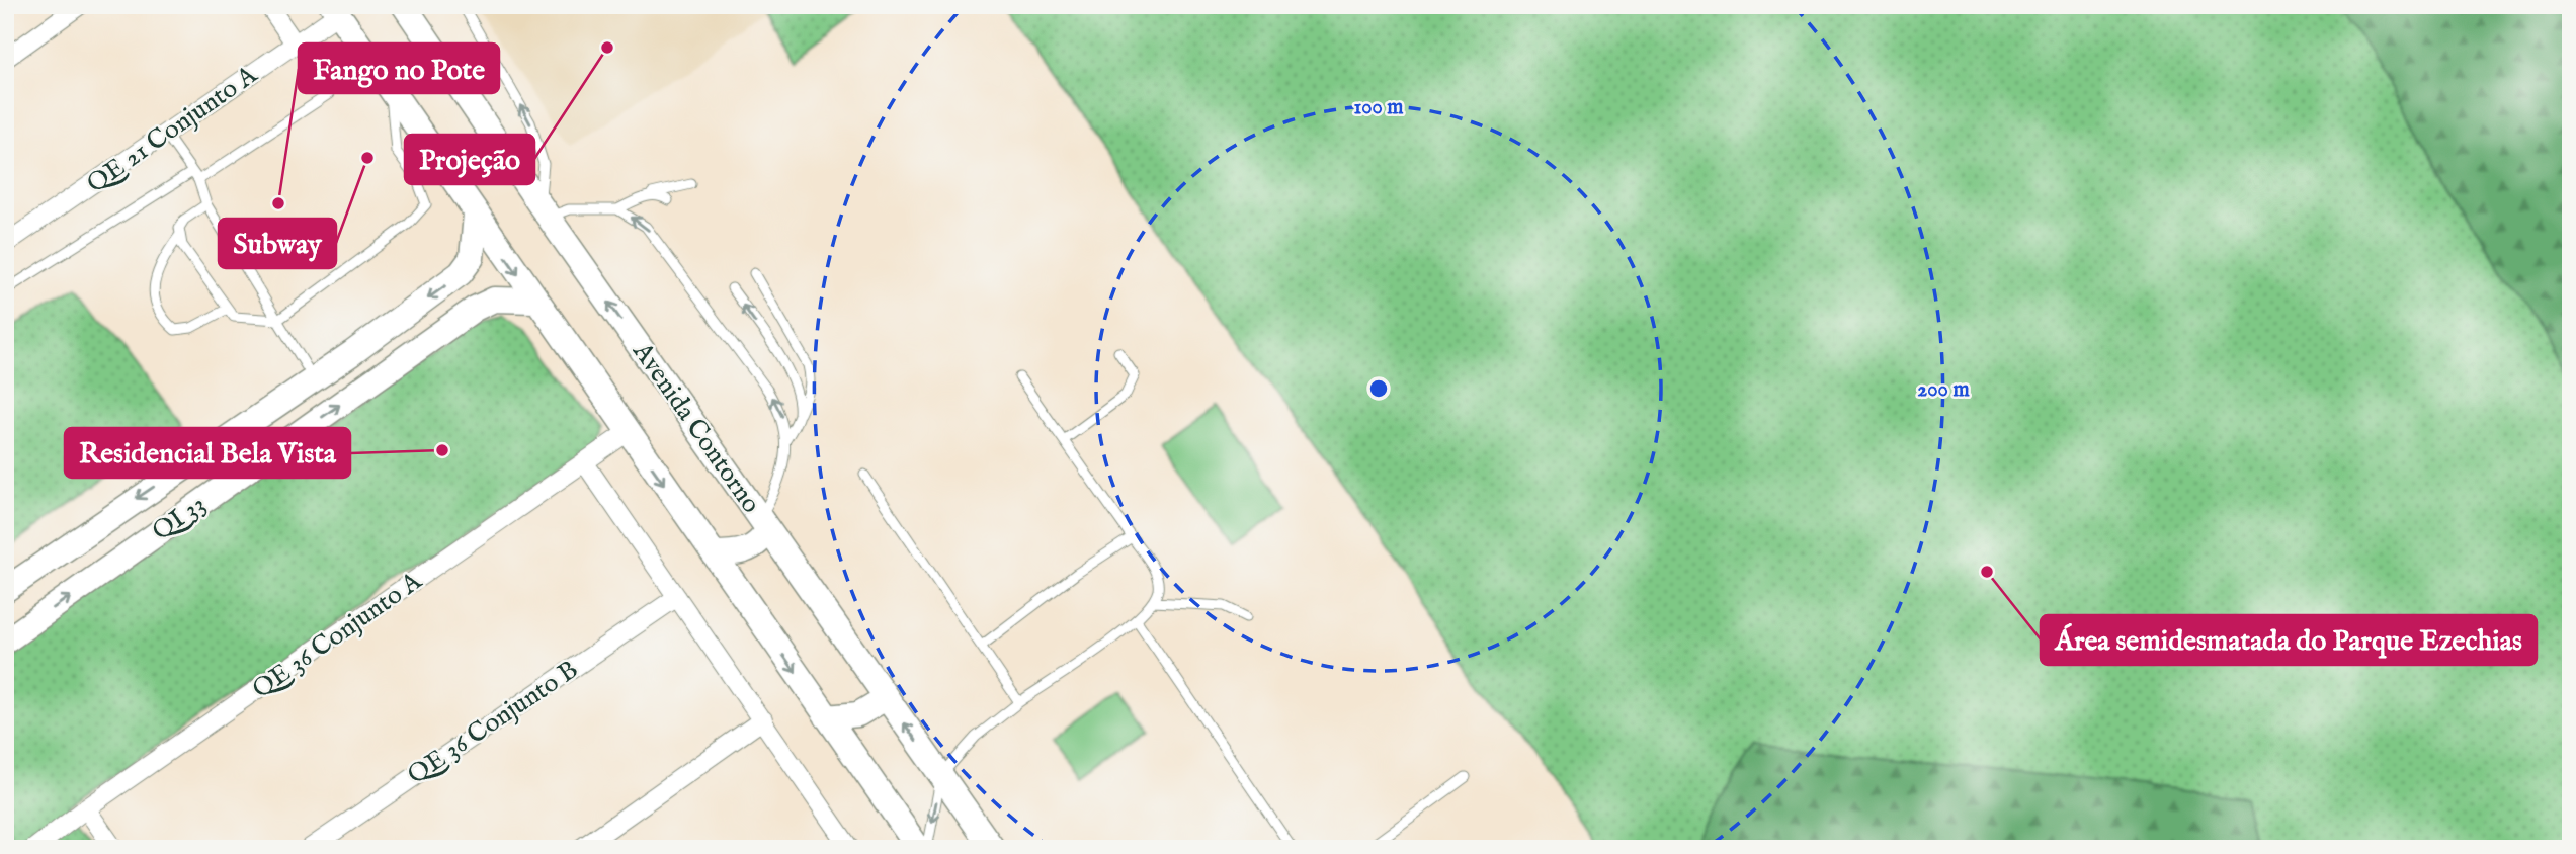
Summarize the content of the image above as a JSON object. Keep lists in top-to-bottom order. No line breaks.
{"streets":{"main road":["Avenida Contorno","QI 33"],"street":["QE 21 Conjunto A","QE 36 Conjunto A","QE 36 Conjunto B"]},"places":["Projeção","Subway","Fango no Pote","Residencial Bela Vista","Área semidesmatada do Parque Ezechias"],"rings":["100 m","200 m"]}
